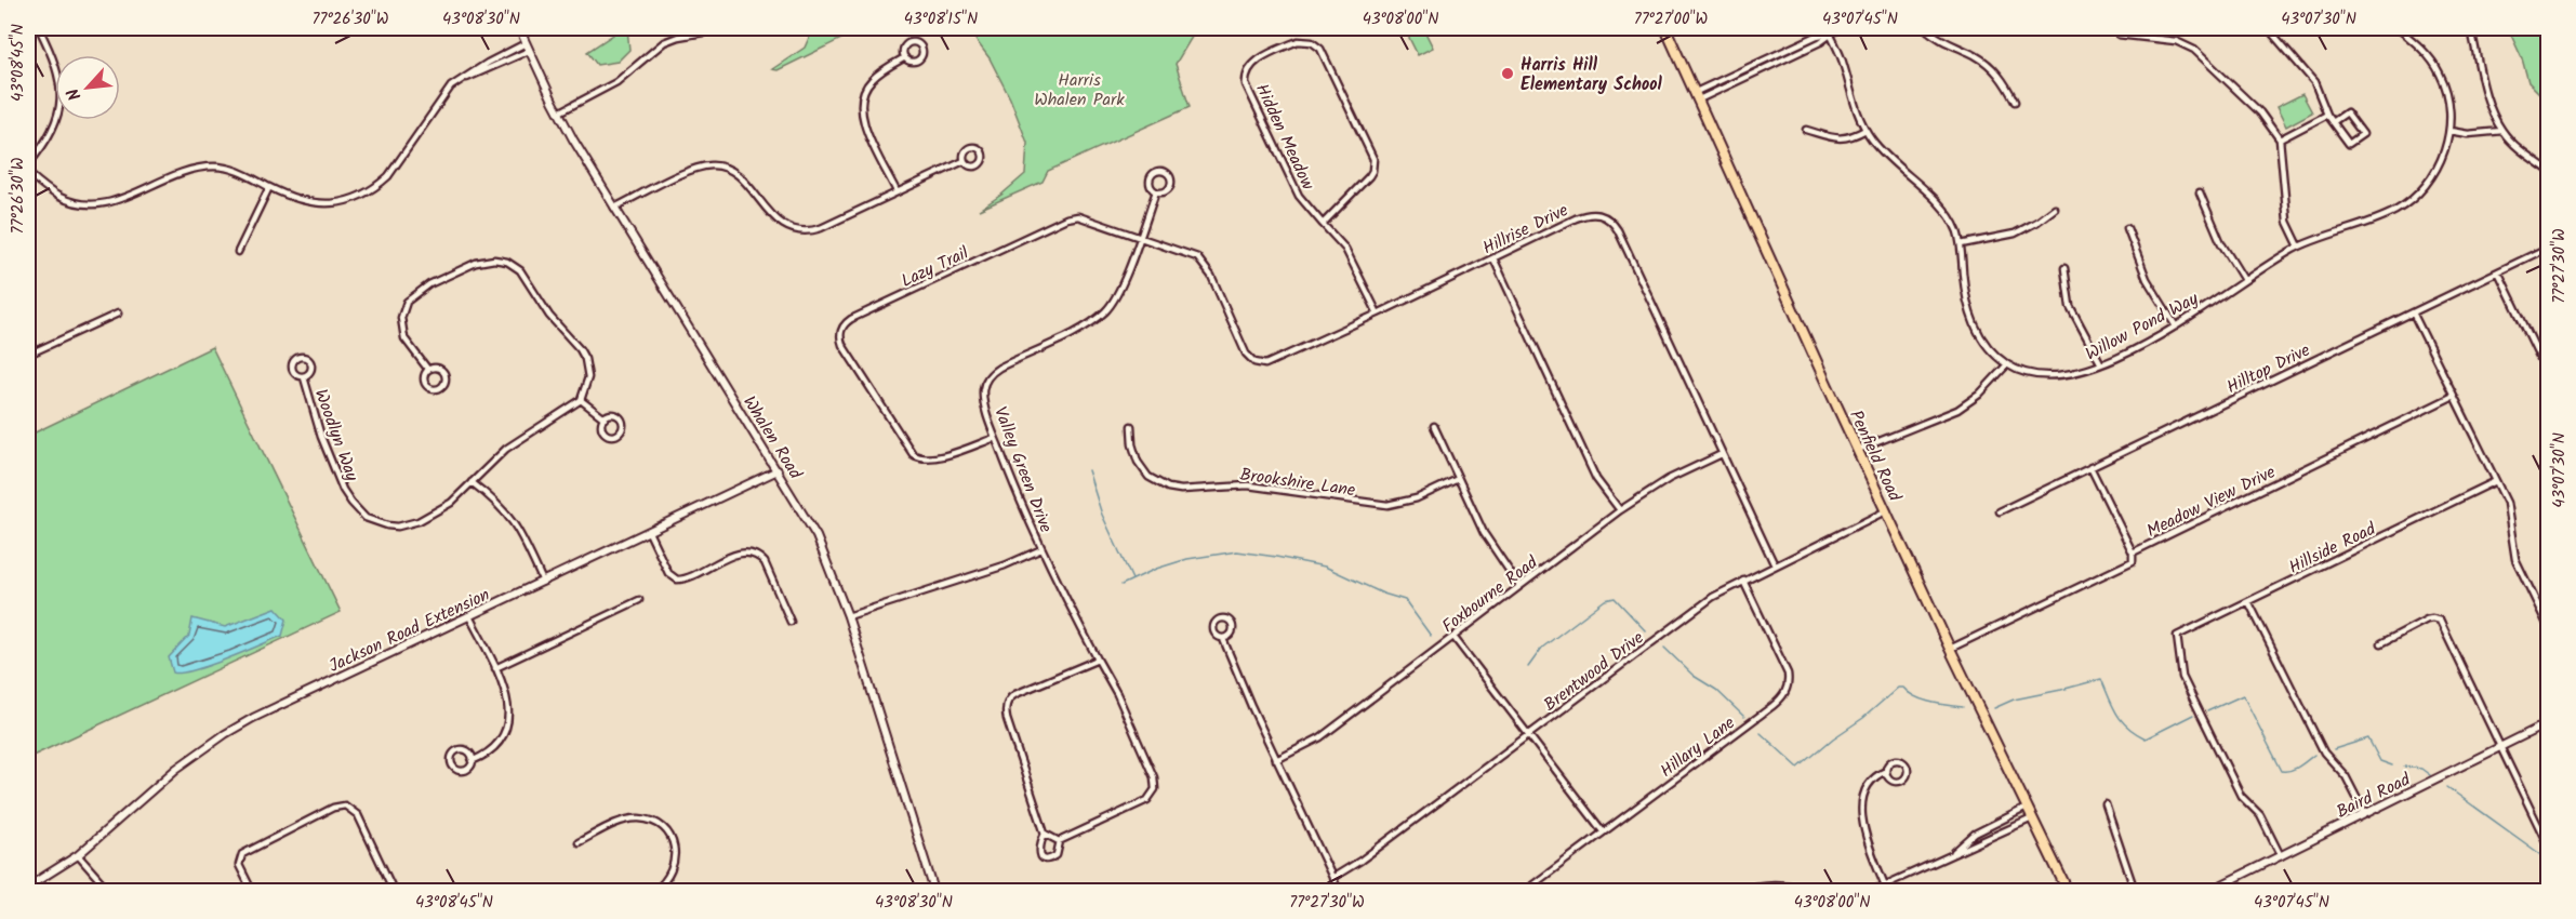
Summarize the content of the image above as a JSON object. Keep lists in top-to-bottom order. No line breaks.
{"streets":{"main road":["Penfield Road"],"street":["Hidden Meadow","Hillrise Drive","Lazy Trail","Willow Pond Way","Hilltop Drive","Woodlyn Way","Whalen Road","Valley Green Drive","Brookshire Lane","Meadow View Drive","Hillside Road","Foxbourne Road","Jackson Road Extension","Brentwood Drive","Hillary Lane","Baird Road"]},"crossings":[["Hidden Meadow","Hillrise Drive"],["Hillrise Drive","Lazy Trail"],["Hillrise Drive","Foxbourne Road"],["Hillrise Drive","Brentwood Drive"],["Lazy Trail","Valley Green Drive"],["Whalen Road","Jackson Road Extension"],["Penfield Road","Meadow View Drive"],["Penfield Road","Brentwood Drive"],["Hillside Road","Baird Road"],["Brentwood Drive","Hillary Lane"]],"parks":["Harris Whalen Park"],"places":["Harris Hill Elementary School"],"north":"bottom left","coordinates":["77°26'30\"W","43°08'30\"N","43°08'15\"N","43°08'00\"N","77°27'00\"W","43°07'45\"N","43°07'30\"N","43°08'45\"N","77°27'30\"W"]}
